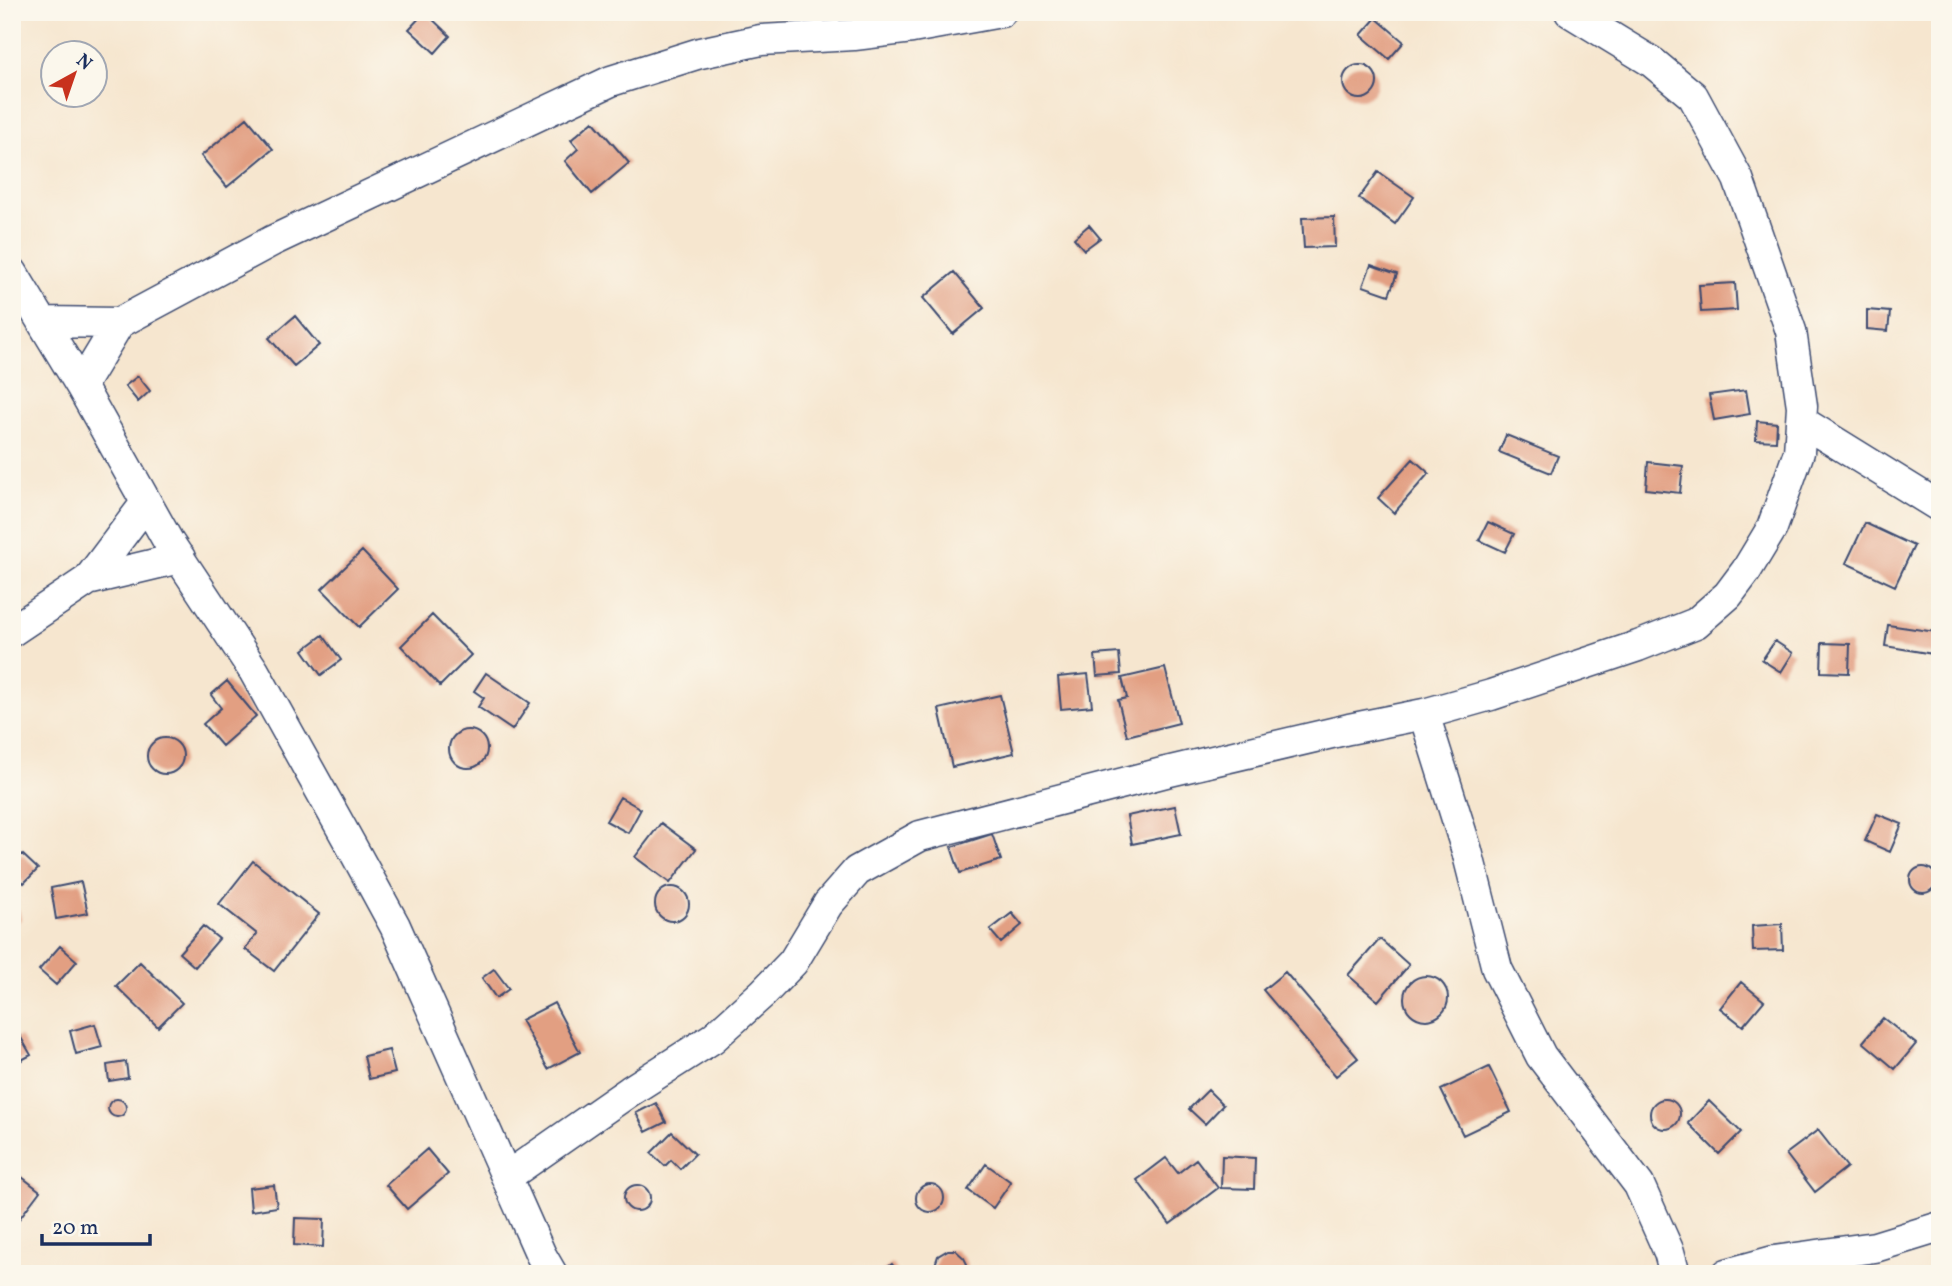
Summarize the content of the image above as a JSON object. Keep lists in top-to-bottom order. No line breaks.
{"scale_bar":"20 m","north":"top right"}
